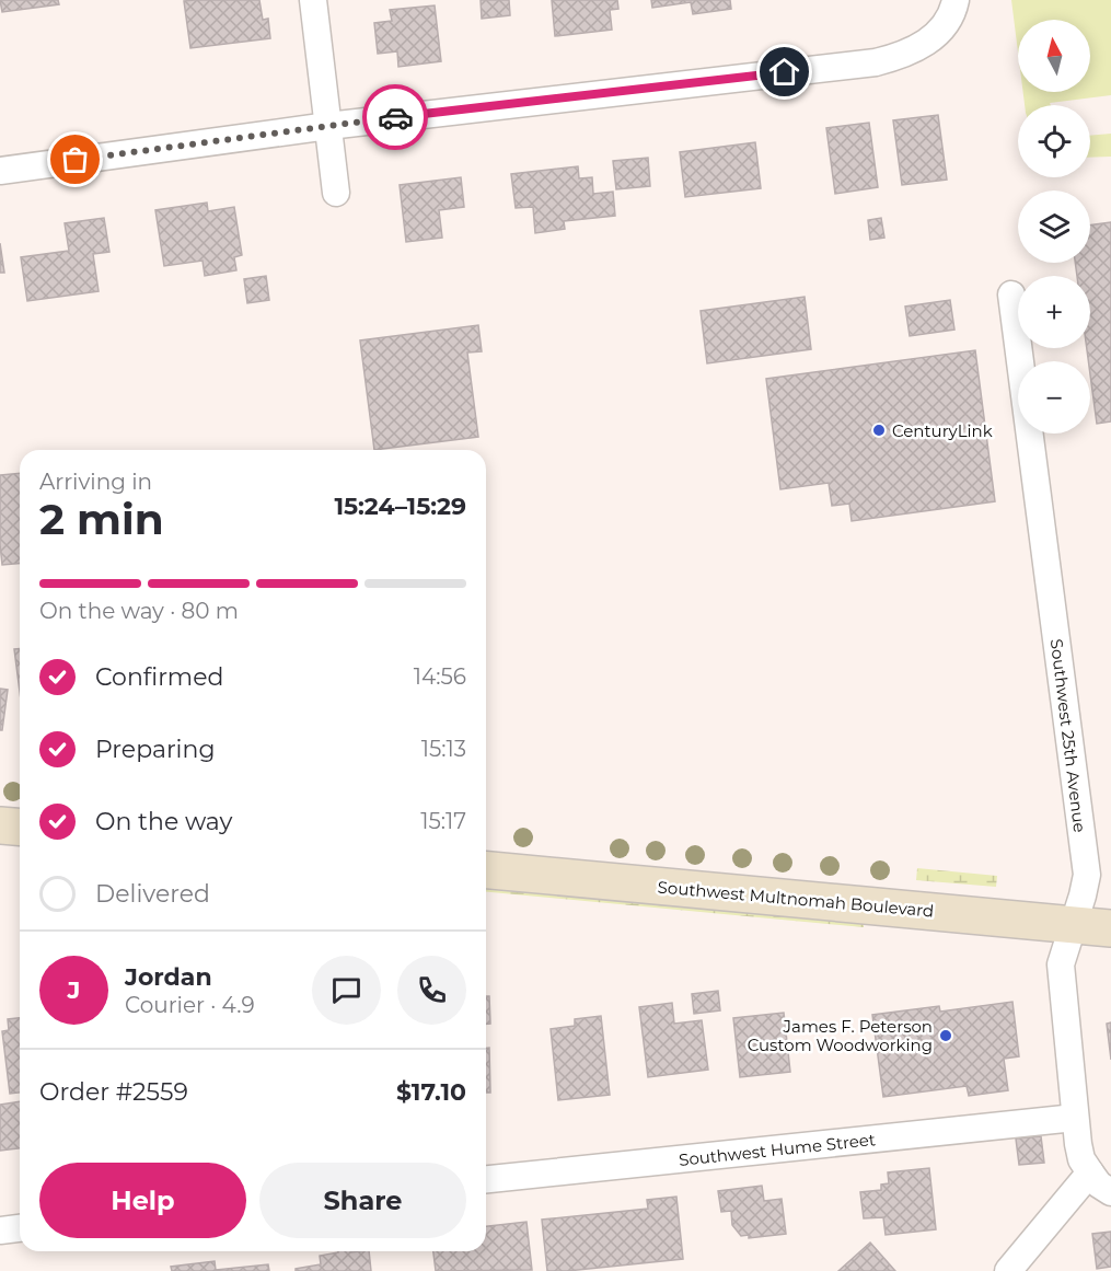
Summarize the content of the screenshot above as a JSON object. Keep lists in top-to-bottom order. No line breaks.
{"streets":{"main road":["Southwest Multnomah Boulevard"],"street":["Southwest 25th Avenue","Southwest Hume Street"]},"crossings":[["Southwest 25th Avenue","Southwest Multnomah Boulevard"],["Southwest 25th Avenue","Southwest Hume Street"]],"places":["CenturyLink","James F. Peterson Custom Woodworking"],"north":"top","page":{"map_buttons":["+","−"],"heading":["2 min","Arriving in","15:24–15:29"],"panel":["Jordan","Courier · 4.9","Order #2559","$17.10"],"bar":"On the way · 80 m","list":[["Confirmed","14:56"],["Preparing","15:13"],["On the way","15:17"],"Delivered"],"round":"J","buttons":["Help","Share"]}}
